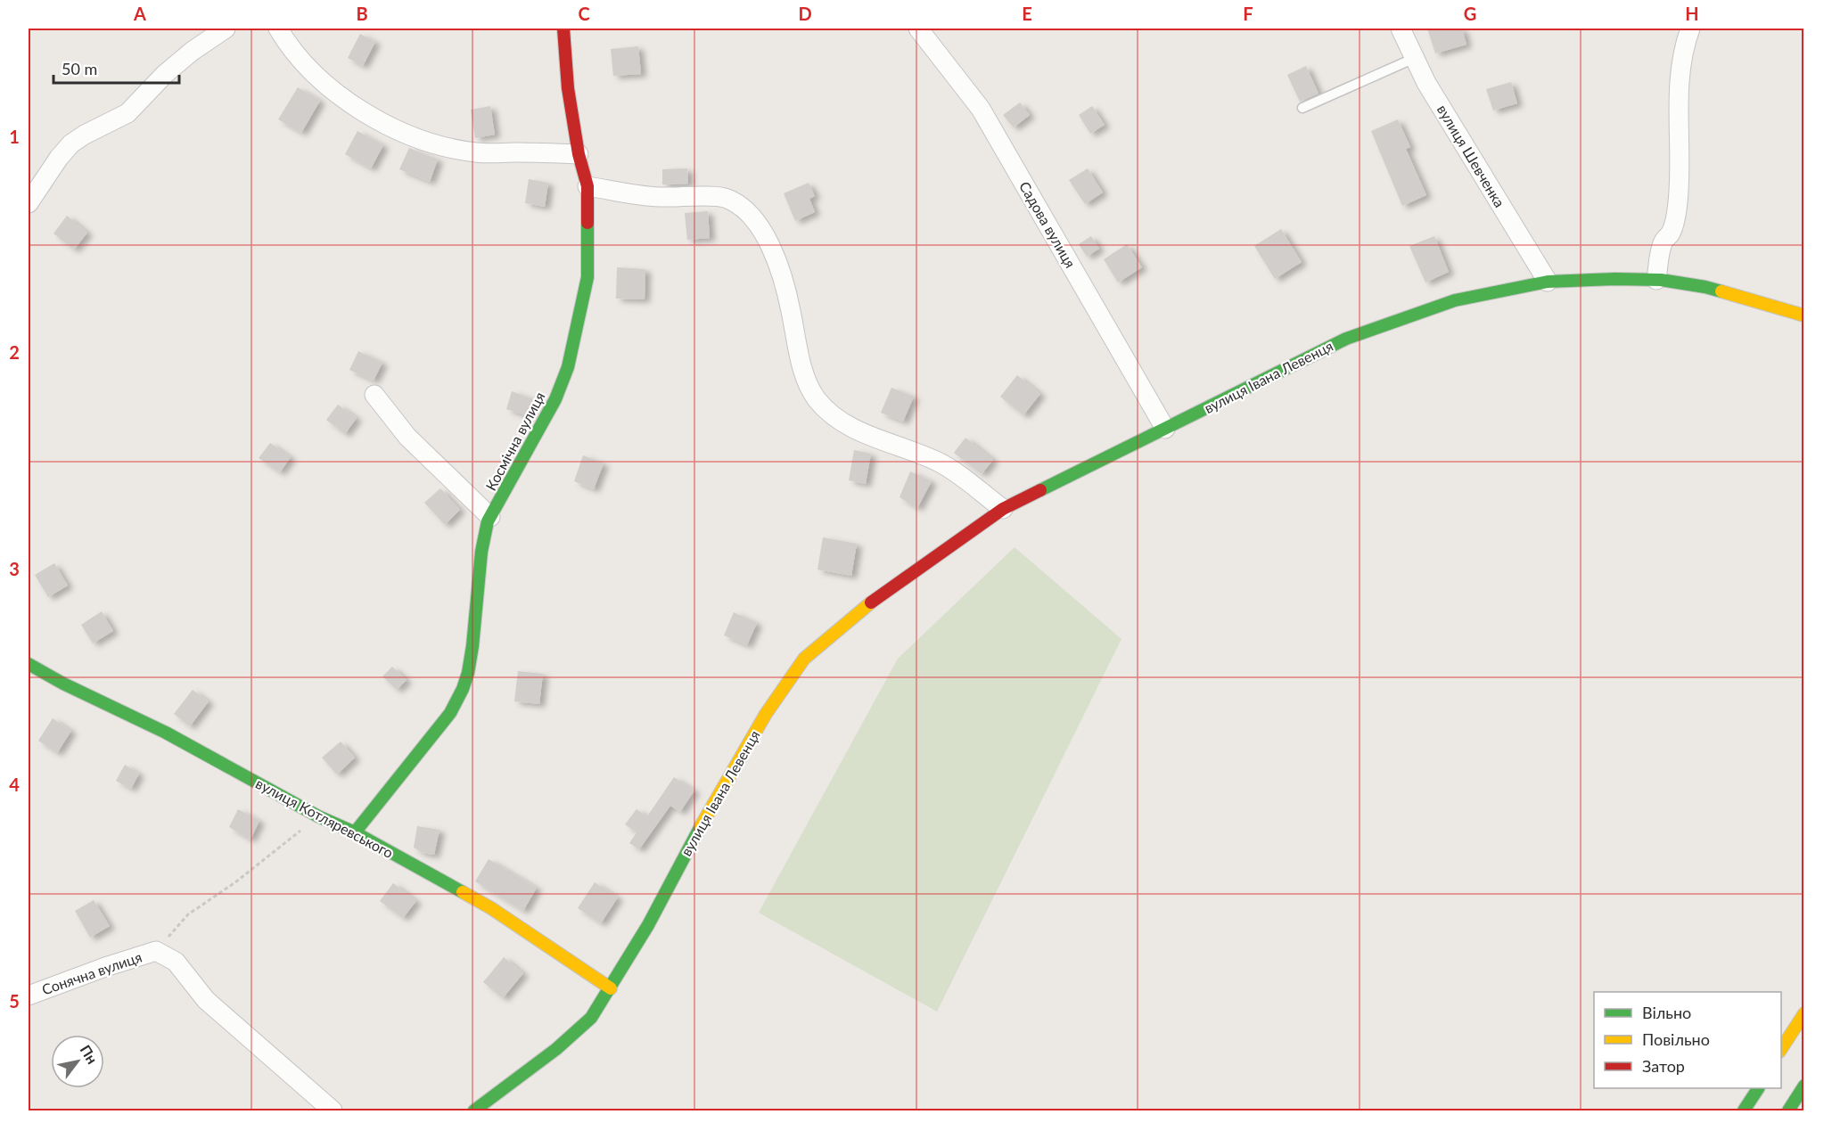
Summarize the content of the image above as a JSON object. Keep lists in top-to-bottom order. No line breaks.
{"streets":{"main road":["вулиця Івана Левенця","Космічна вулиця","вулиця Котляревського"],"street":["вулиця Шевченка","Садова вулиця","Сонячна вулиця"]},"crossings":[["вулиця Шевченка","вулиця Івана Левенця"],["Садова вулиця","вулиця Івана Левенця"],["вулиця Івана Левенця","вулиця Котляревського"],["Космічна вулиця","вулиця Котляревського"]],"legend":["Вільно","Повільно","Затор"],"scale_bar":"50 m","north":"top right","grid":{"columns":["A","B","C","D","E","F","G","H"],"rows":["1","2","3","4","5"]}}
